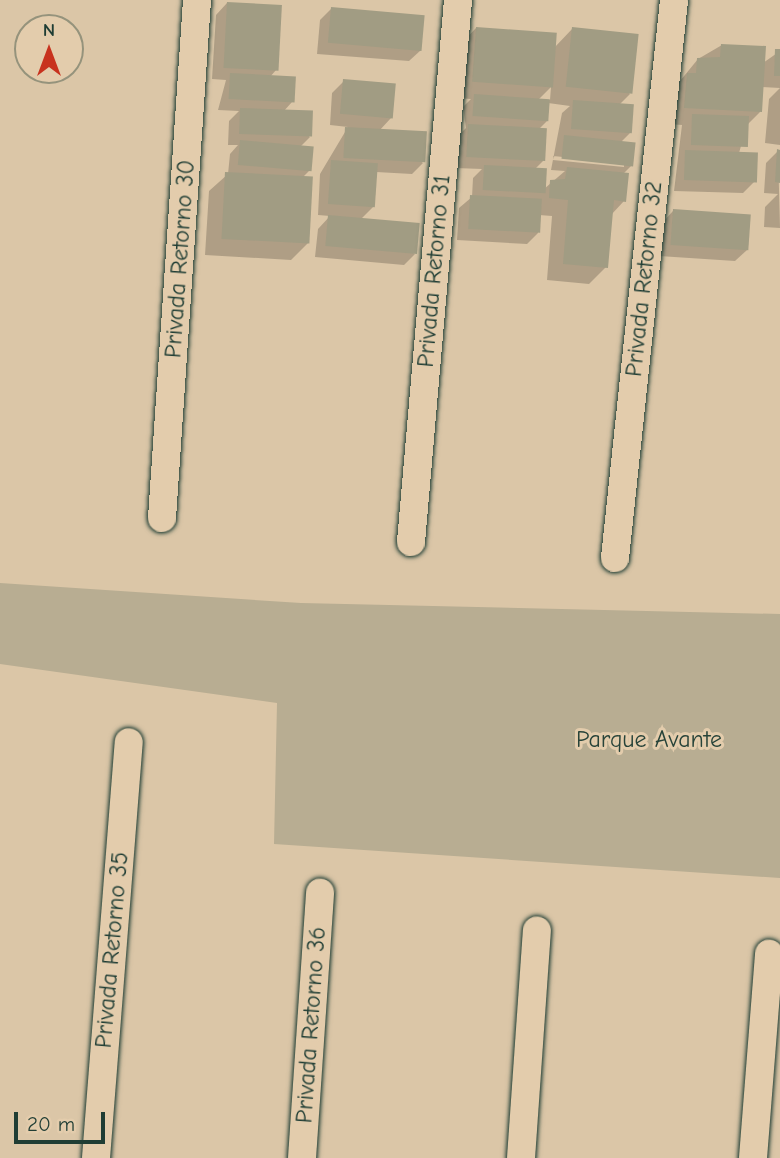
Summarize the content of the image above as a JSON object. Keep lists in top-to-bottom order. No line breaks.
{"streets":{"street":["Privada Retorno 30","Privada Retorno 31","Privada Retorno 32","Privada Retorno 35","Privada Retorno 36"]},"parks":["Parque Avante"],"scale_bar":"20 m","north":"top"}
